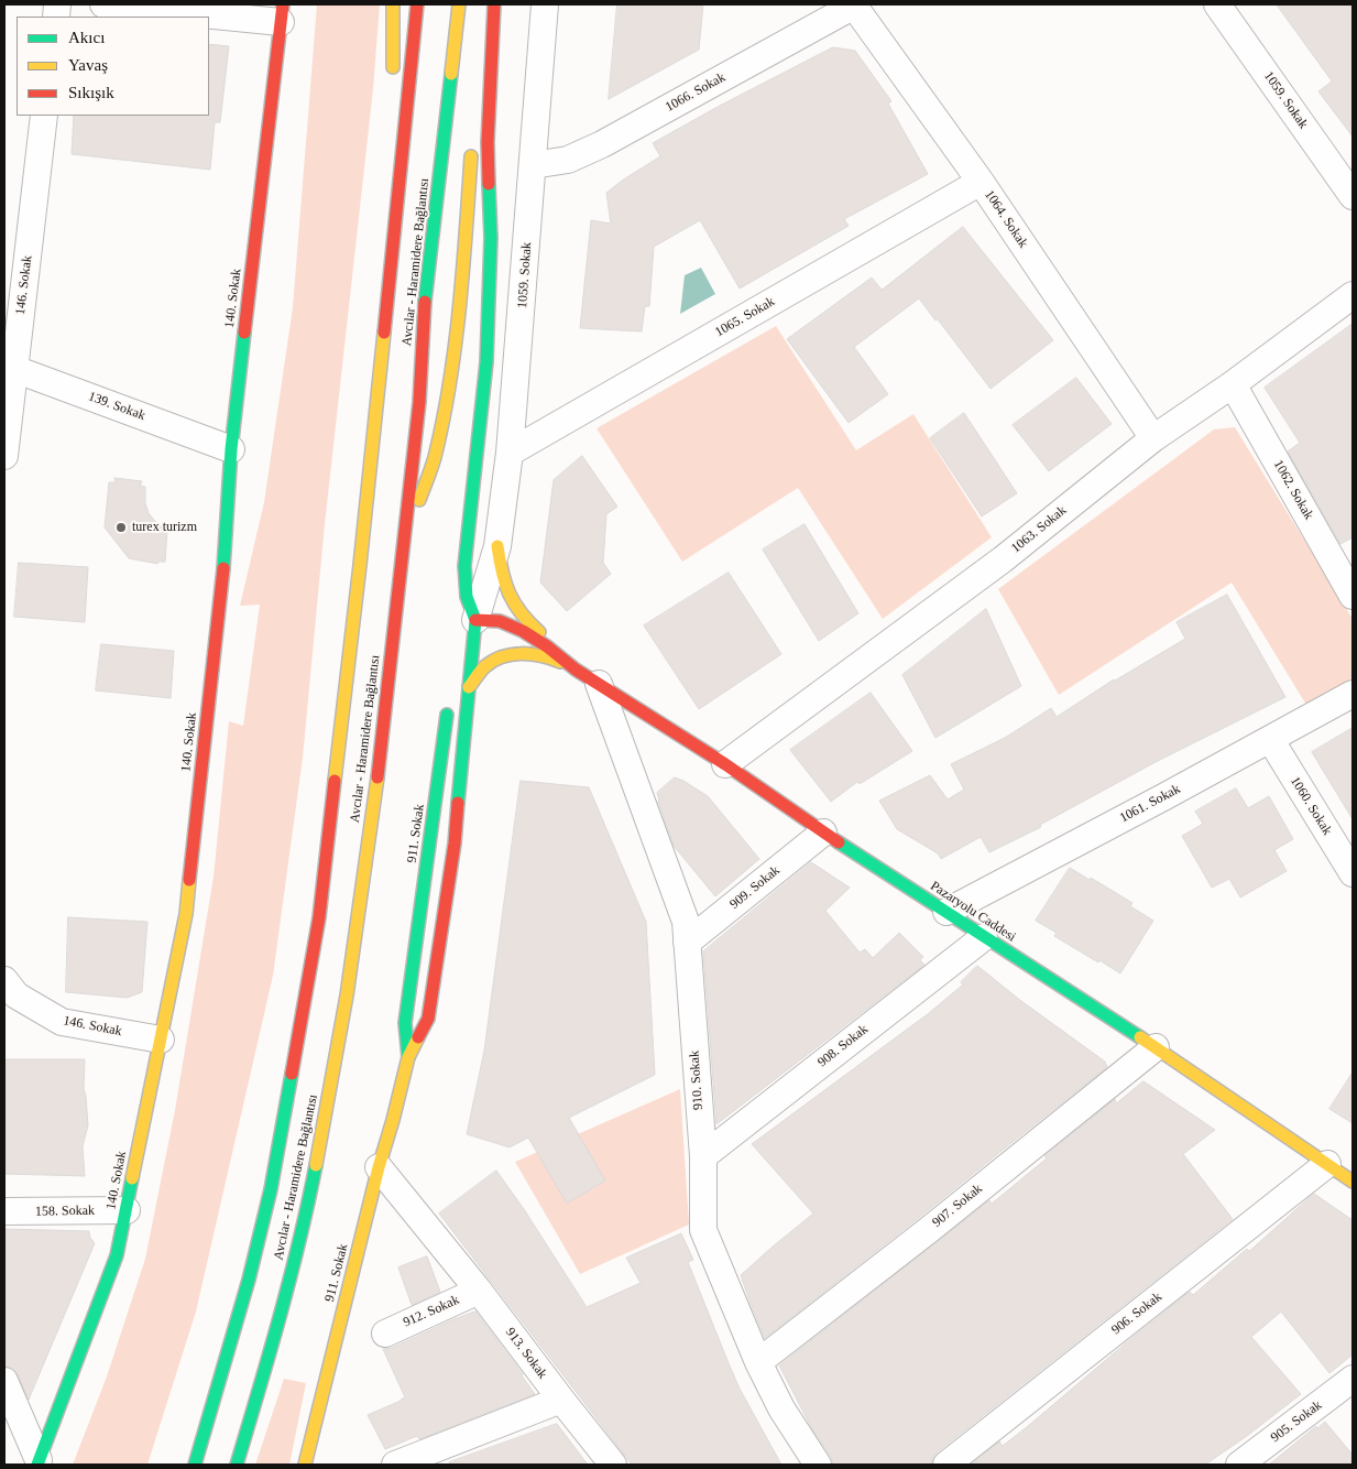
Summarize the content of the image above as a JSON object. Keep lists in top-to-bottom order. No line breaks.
{"streets":{"main road":["Avcılar - Haramidere Bağlantısı","140. Sokak","911. Sokak","Pazaryolu Caddesi"],"street":["1066. Sokak","1059. Sokak","1064. Sokak","146. Sokak","1065. Sokak","139. Sokak","1062. Sokak","1063. Sokak","1061. Sokak","1060. Sokak","909. Sokak","908. Sokak","910. Sokak","907. Sokak","158. Sokak","912. Sokak","906. Sokak","913. Sokak","905. Sokak"]},"crossings":[["1066. Sokak","1059. Sokak"],["1066. Sokak","1064. Sokak"],["1059. Sokak","1065. Sokak"],["1059. Sokak","911. Sokak"],["1064. Sokak","1065. Sokak"],["1064. Sokak","1063. Sokak"],["146. Sokak","140. Sokak"],["146. Sokak","139. Sokak"],["140. Sokak","139. Sokak"],["140. Sokak","158. Sokak"],["1062. Sokak","1063. Sokak"],["1063. Sokak","Pazaryolu Caddesi"],["1061. Sokak","1060. Sokak"],["1061. Sokak","Pazaryolu Caddesi"],["911. Sokak","913. Sokak"],["909. Sokak","Pazaryolu Caddesi"],["909. Sokak","910. Sokak"],["Pazaryolu Caddesi","908. Sokak"],["Pazaryolu Caddesi","910. Sokak"],["Pazaryolu Caddesi","907. Sokak"],["Pazaryolu Caddesi","906. Sokak"],["908. Sokak","910. Sokak"],["910. Sokak","907. Sokak"],["912. Sokak","913. Sokak"]],"places":["turex turizm"],"legend":["Akıcı","Yavaş","Sıkışık"]}
